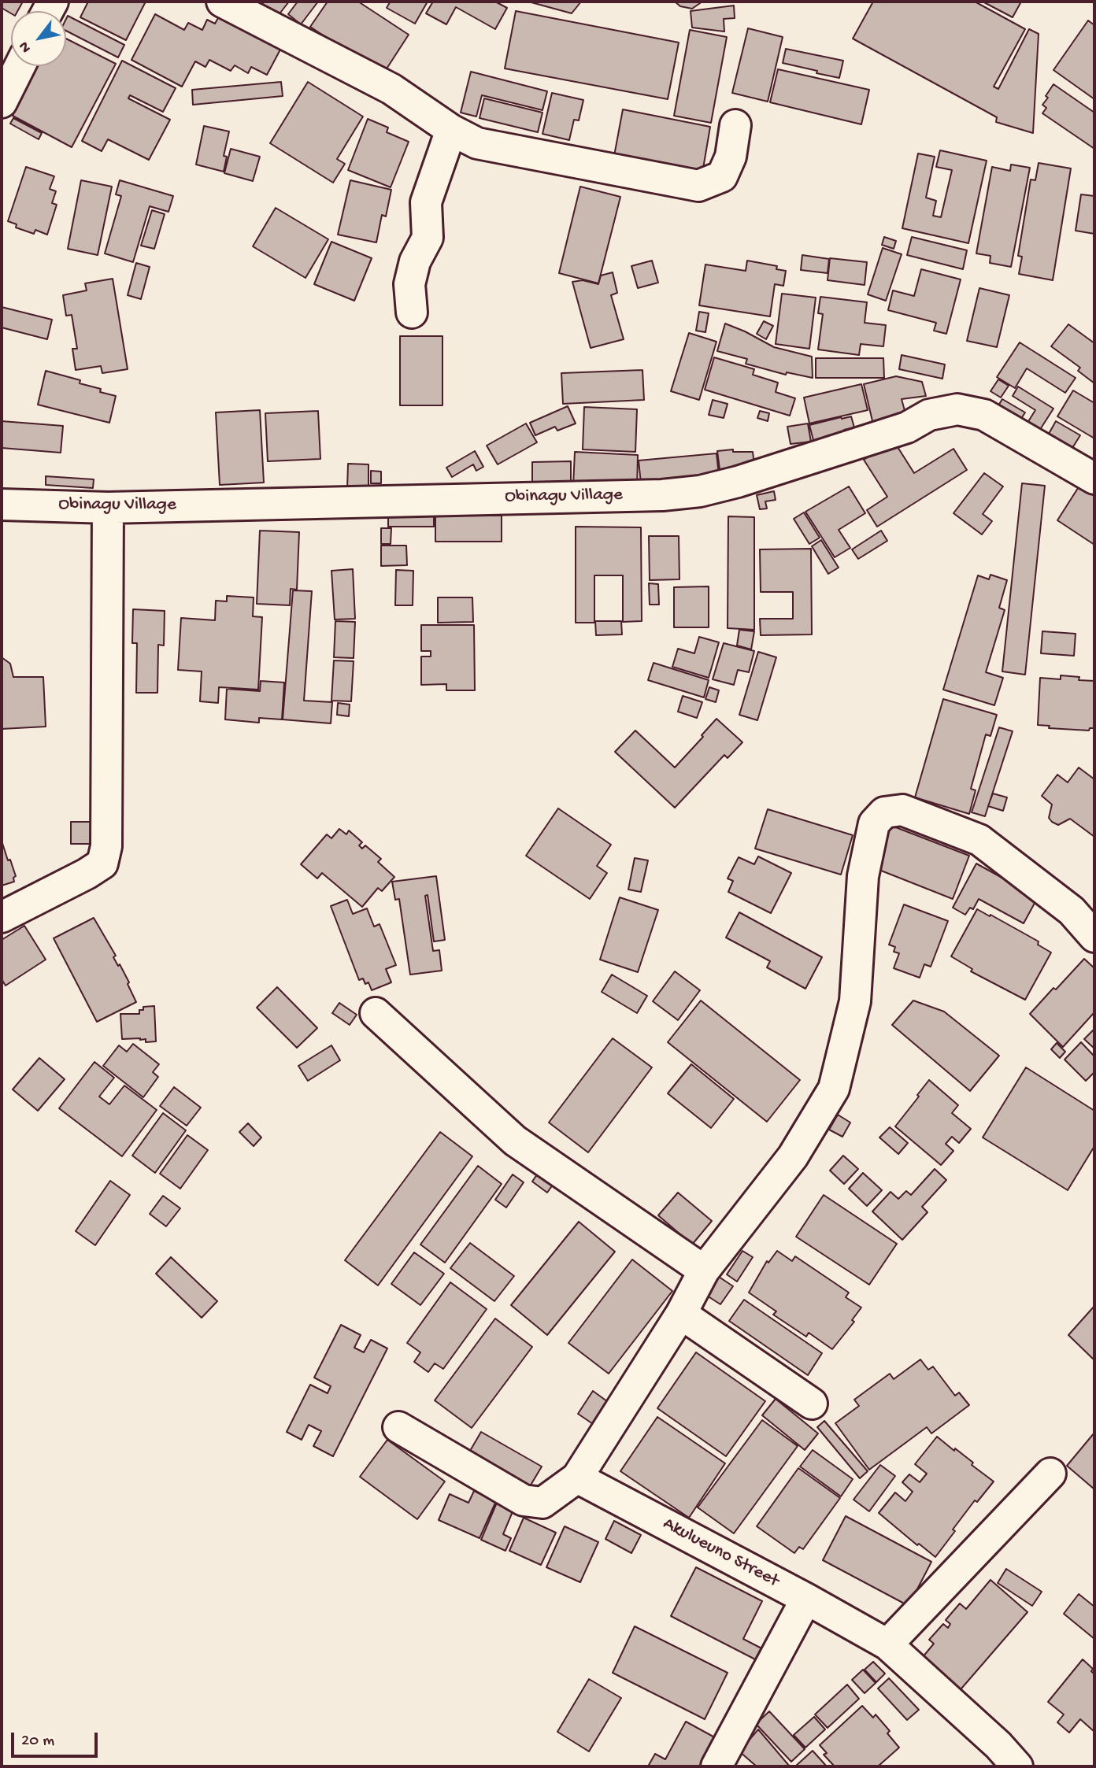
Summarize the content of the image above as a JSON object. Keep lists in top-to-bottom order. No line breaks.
{"streets":{"street":["Obinagu Village","Akulueuno Street"]},"scale_bar":"20 m","north":"bottom left"}
